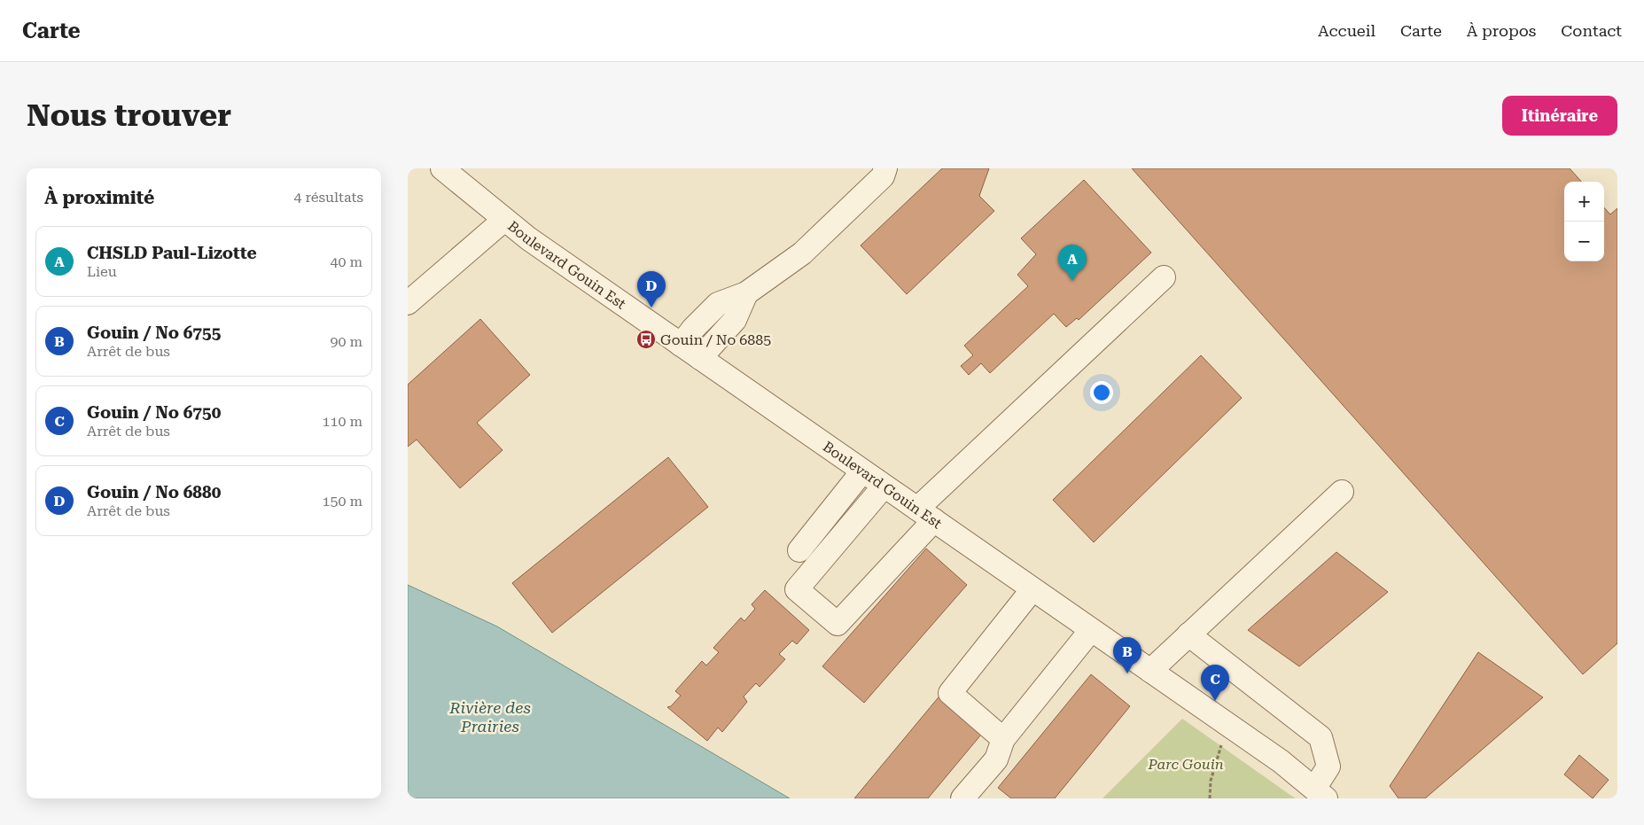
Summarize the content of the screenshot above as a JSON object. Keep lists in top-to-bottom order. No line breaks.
{"streets":{"street":["Boulevard Gouin Est"]},"water":["Rivière des Prairies"],"parks":["Parc Gouin"],"places":{"bus stop":["Gouin / No 6885"]},"page":{"header":"Carte","nav":["Accueil","Carte","À propos","Contact"],"buttons":"Itinéraire","title":"Nous trouver","heading":["À proximité","4 résultats"],"map_buttons":["+","−"],"list":[{"mark":"A","name":"CHSLD Paul-Lizotte","note":"Lieu","value":"40 m"},{"mark":"B","name":"Gouin / No 6755","note":"Arrêt de bus","value":"90 m"},{"mark":"C","name":"Gouin / No 6750","note":"Arrêt de bus","value":"110 m"},{"mark":"D","name":"Gouin / No 6880","note":"Arrêt de bus","value":"150 m"}],"pins":["A","D","B","C"]}}
